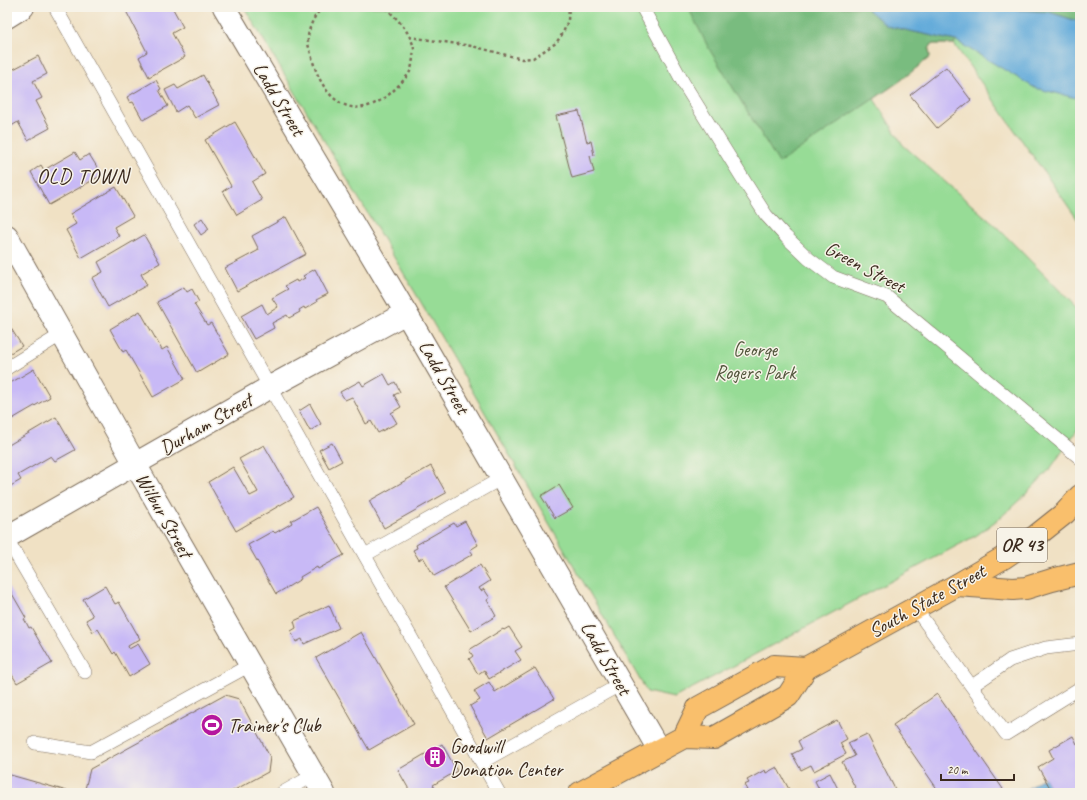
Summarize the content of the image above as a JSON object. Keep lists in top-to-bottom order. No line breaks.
{"streets":{"main road":["OR 43","South State Street"],"street":["Ladd Street","Durham Street","Wilbur Street"],"lane":["Green Street"]},"crossings":[["Ladd Street","Durham Street"],["Ladd Street","South State Street"],["Durham Street","Wilbur Street"]],"districts":["OLD TOWN"],"parks":["George Rogers Park"],"places":{"sports":["Trainer's Club"],"building":["Goodwill Donation Center"]},"scale_bar":"20 m"}
